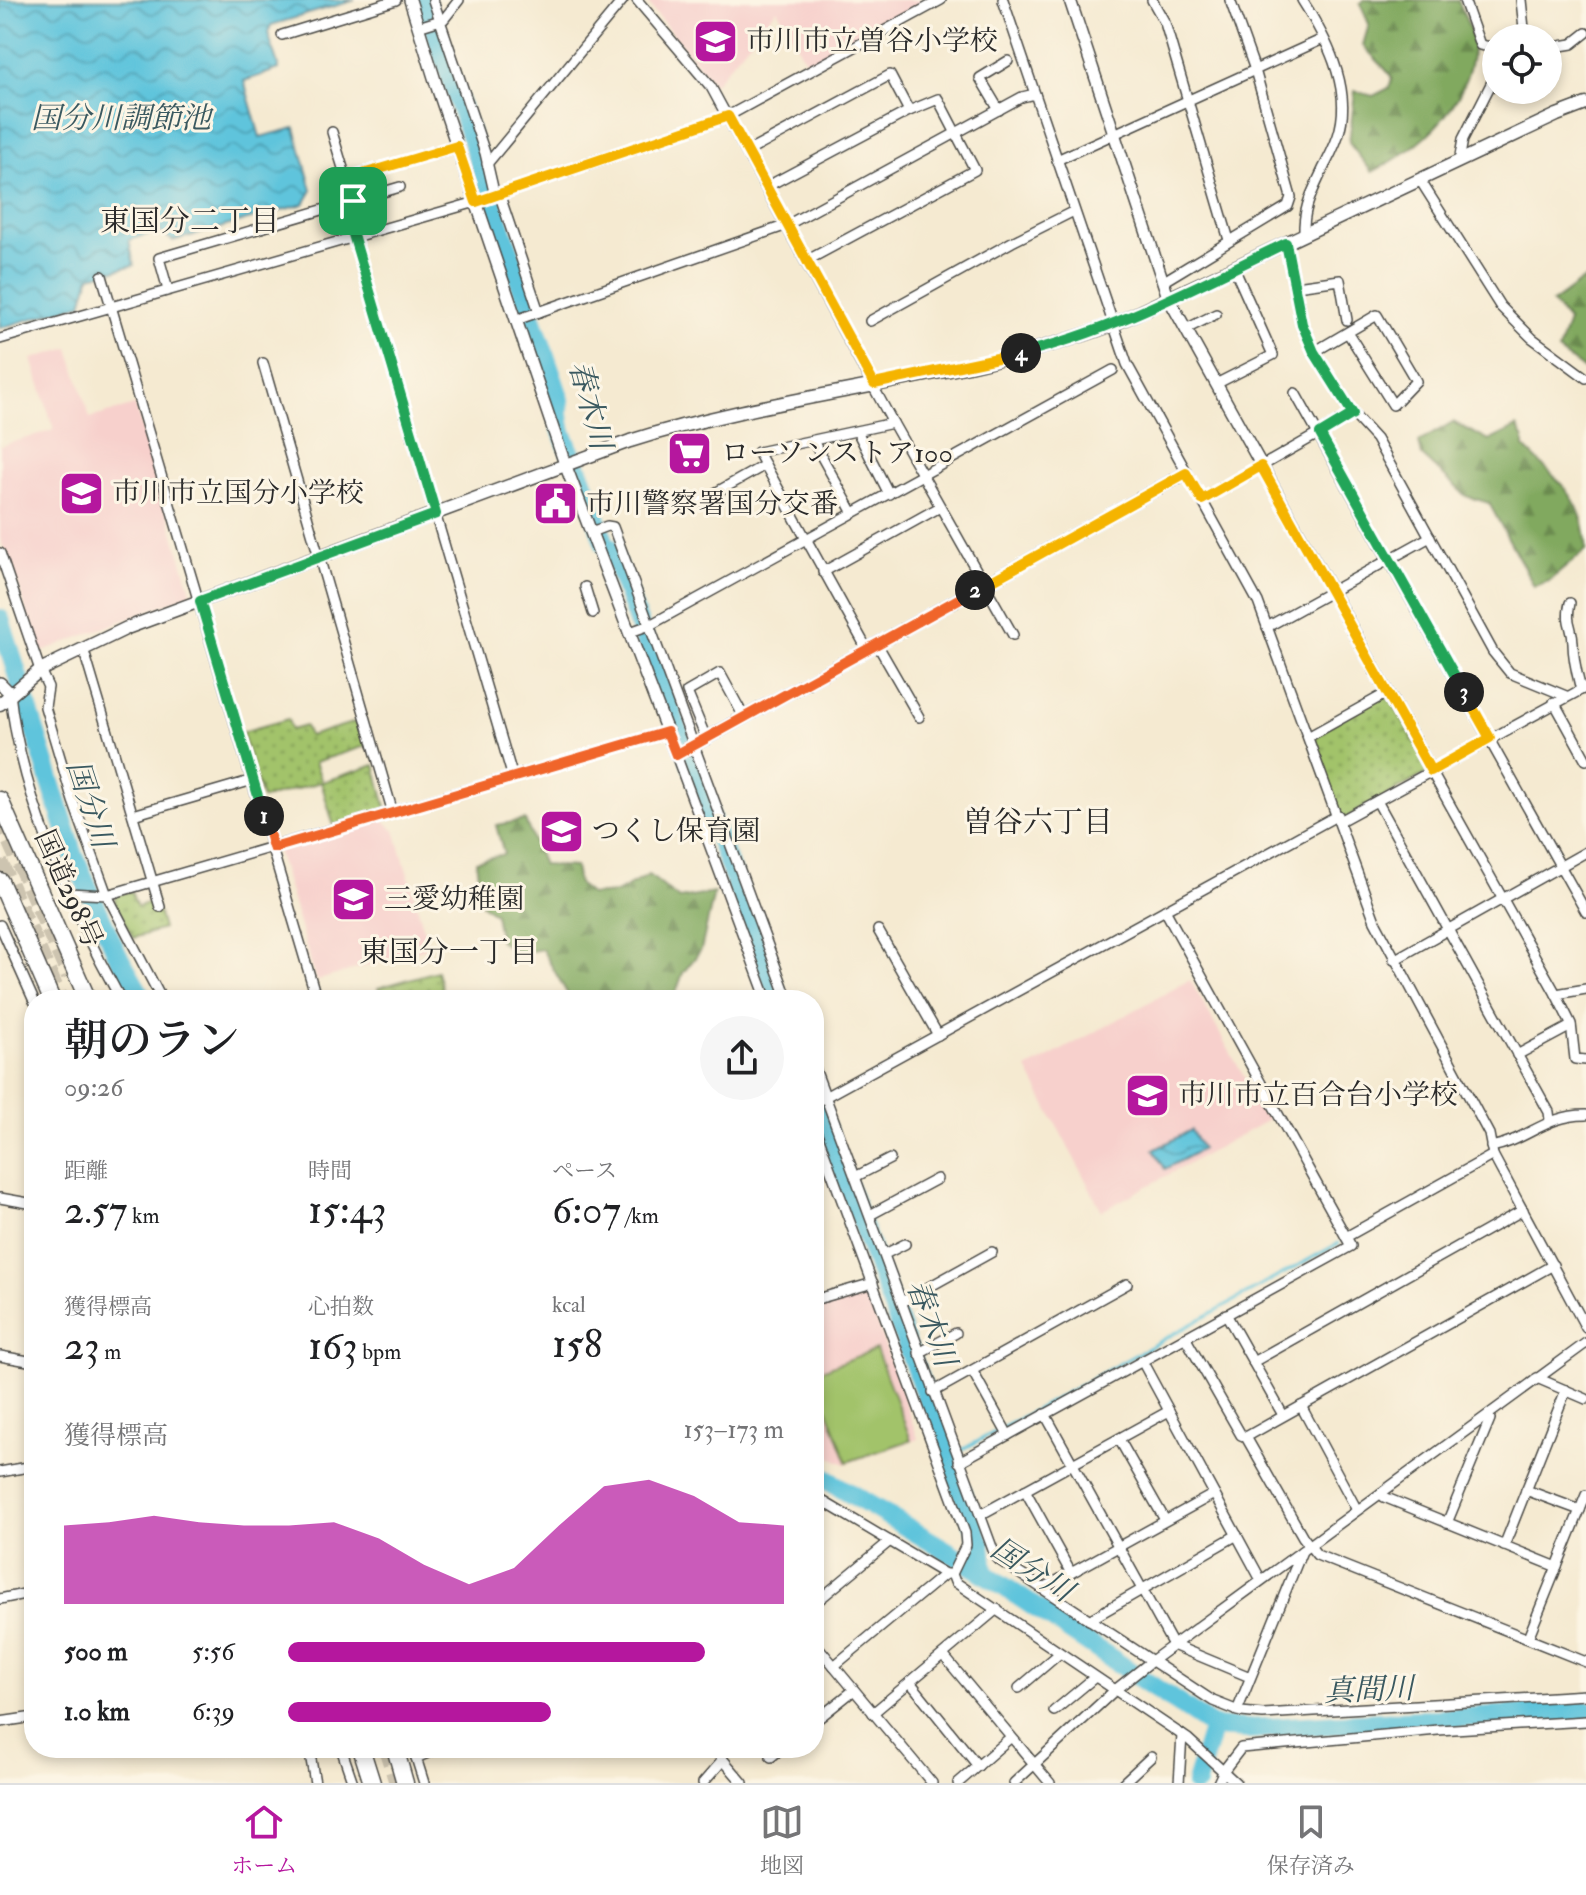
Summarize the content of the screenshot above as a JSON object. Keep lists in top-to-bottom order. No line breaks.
{"streets":{"highway":["国道298号"]},"districts":["東国分二丁目","曽谷六丁目","東国分一丁目"],"water":["国分川調節池","春木川","国分川","真間川"],"places":{"school or university":["市川市立曽谷小学校","市川市立国分小学校","つくし保育園","三愛幼稚園","市川市立百合台小学校"],"supermarket":["ローソンストア100"],"public building":["市川警察署国分交番"]},"page":{"pins":["4","2","3","1"],"heading":["朝のラン","09:26"],"stats":[["距離","2.57 km"],["時間","15:43"],["ペース","6:07 /km"],["獲得標高","23 m"],["心拍数","163 bpm"],["kcal","158"]],"chart":["獲得標高","153–173 m"],"list":[{"name":"500 m","note":"5:56"},{"name":"1.0 km","note":"6:39"}],"tabs":["ホーム","地図","保存済み"]}}
